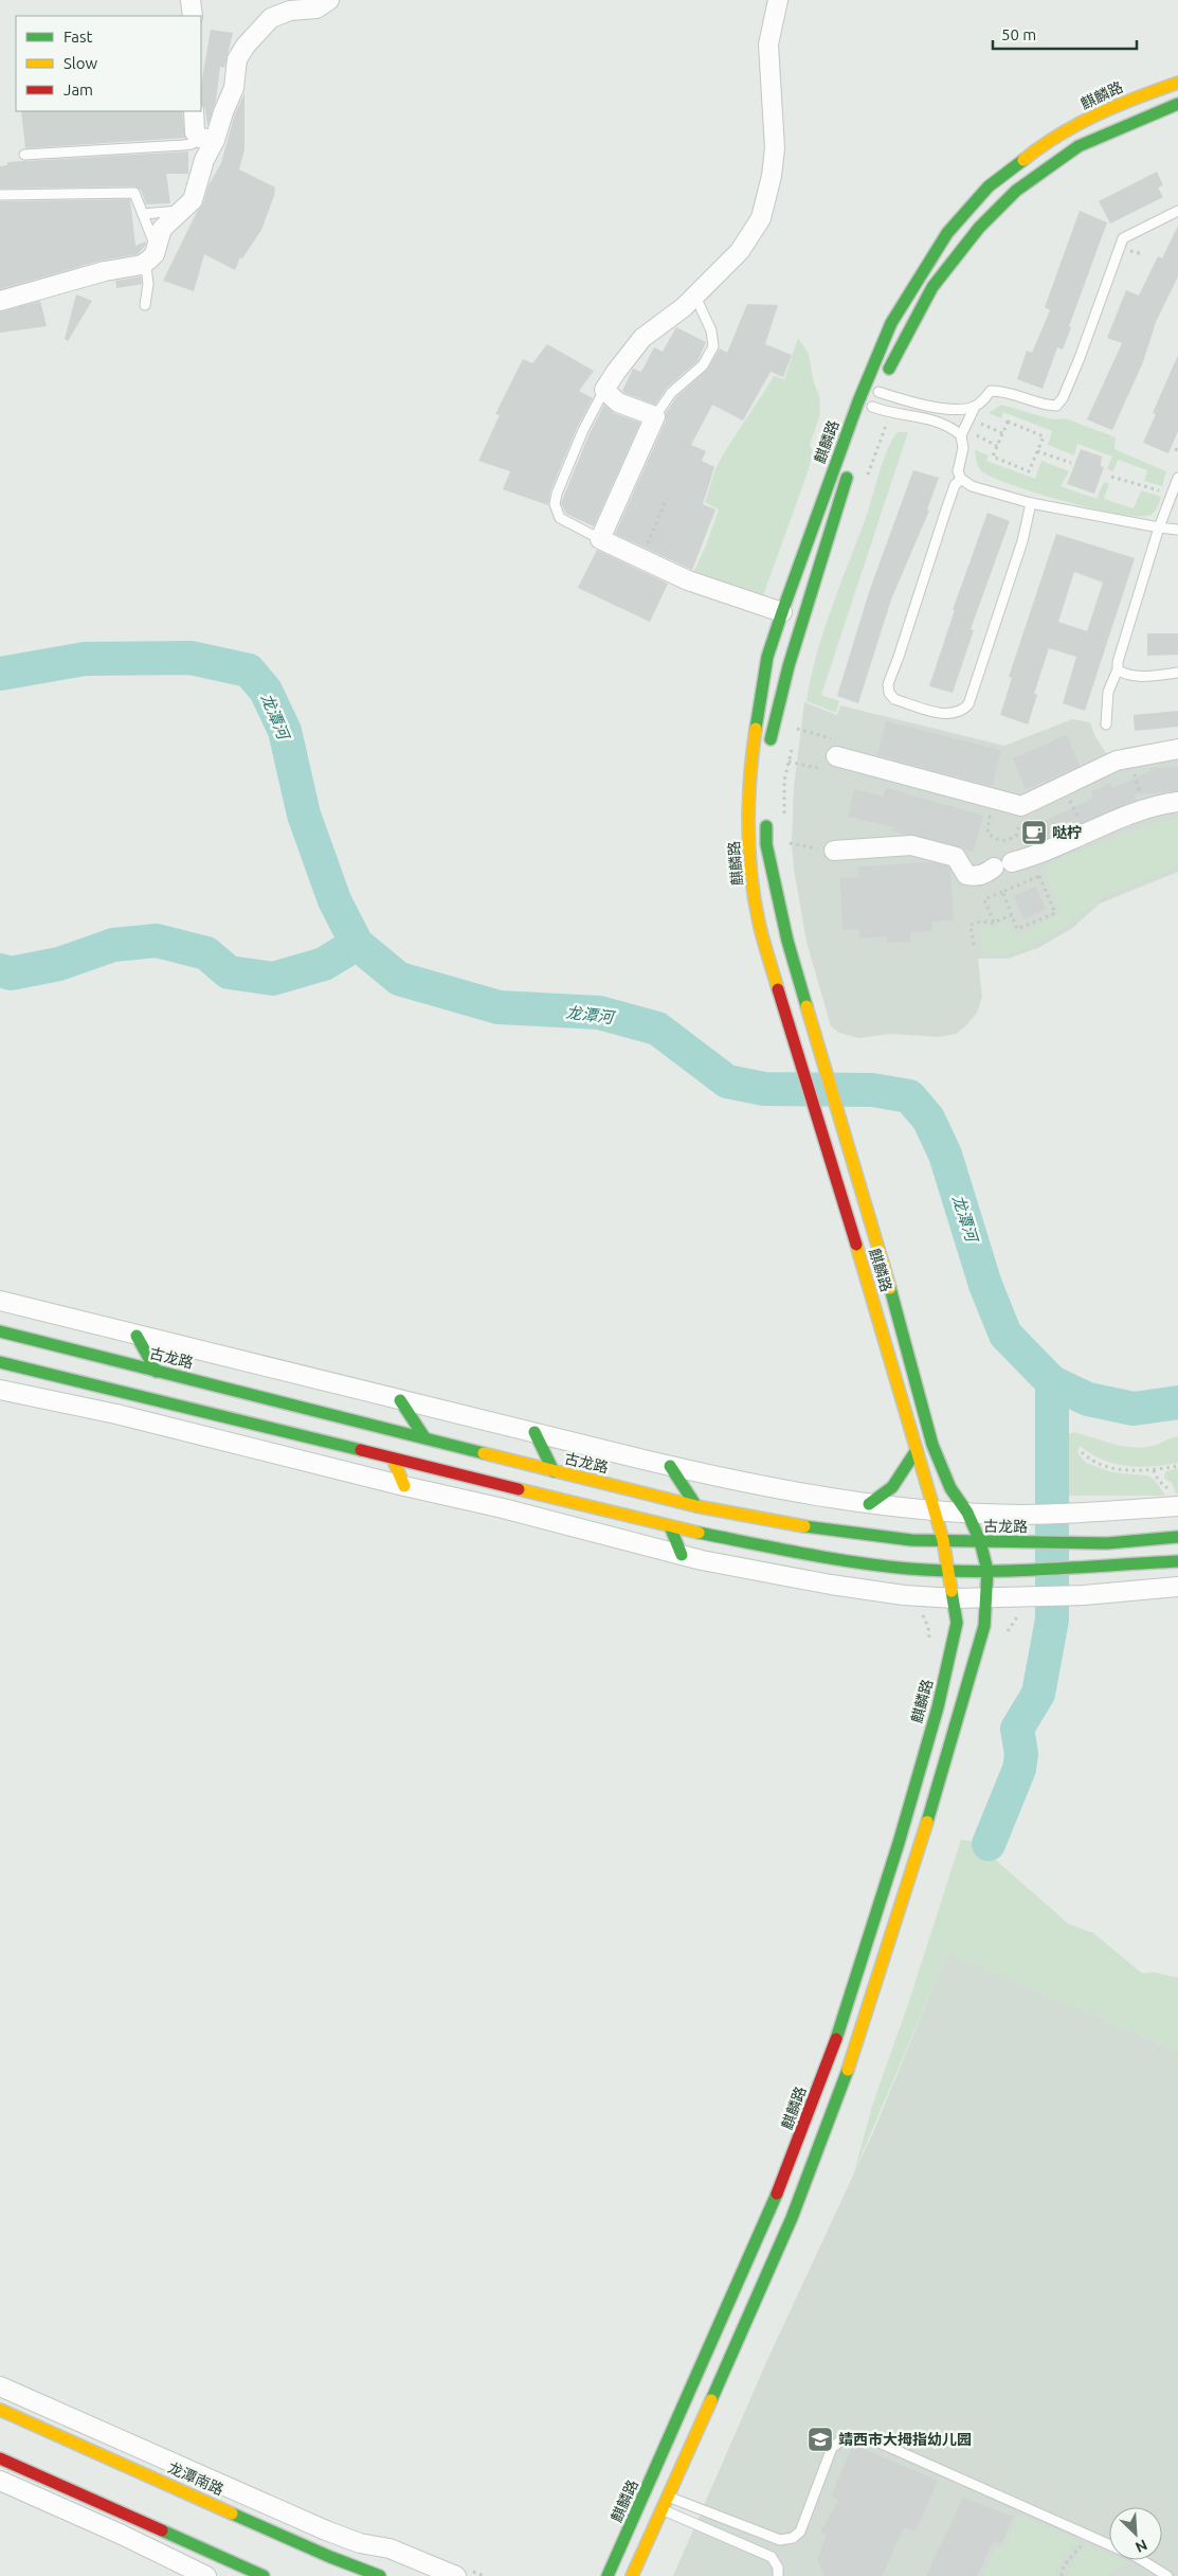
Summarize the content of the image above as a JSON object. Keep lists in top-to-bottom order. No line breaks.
{"streets":{"main road":["麒麟路","古龙路","龙潭南路"]},"crossings":[["麒麟路","古龙路"]],"water":["龙潭河"],"places":{"cafe":["哒柠"],"school or university":["靖西市大拇指幼儿园"]},"legend":["Fast","Slow","Jam"],"scale_bar":"50 m","north":"bottom right"}
